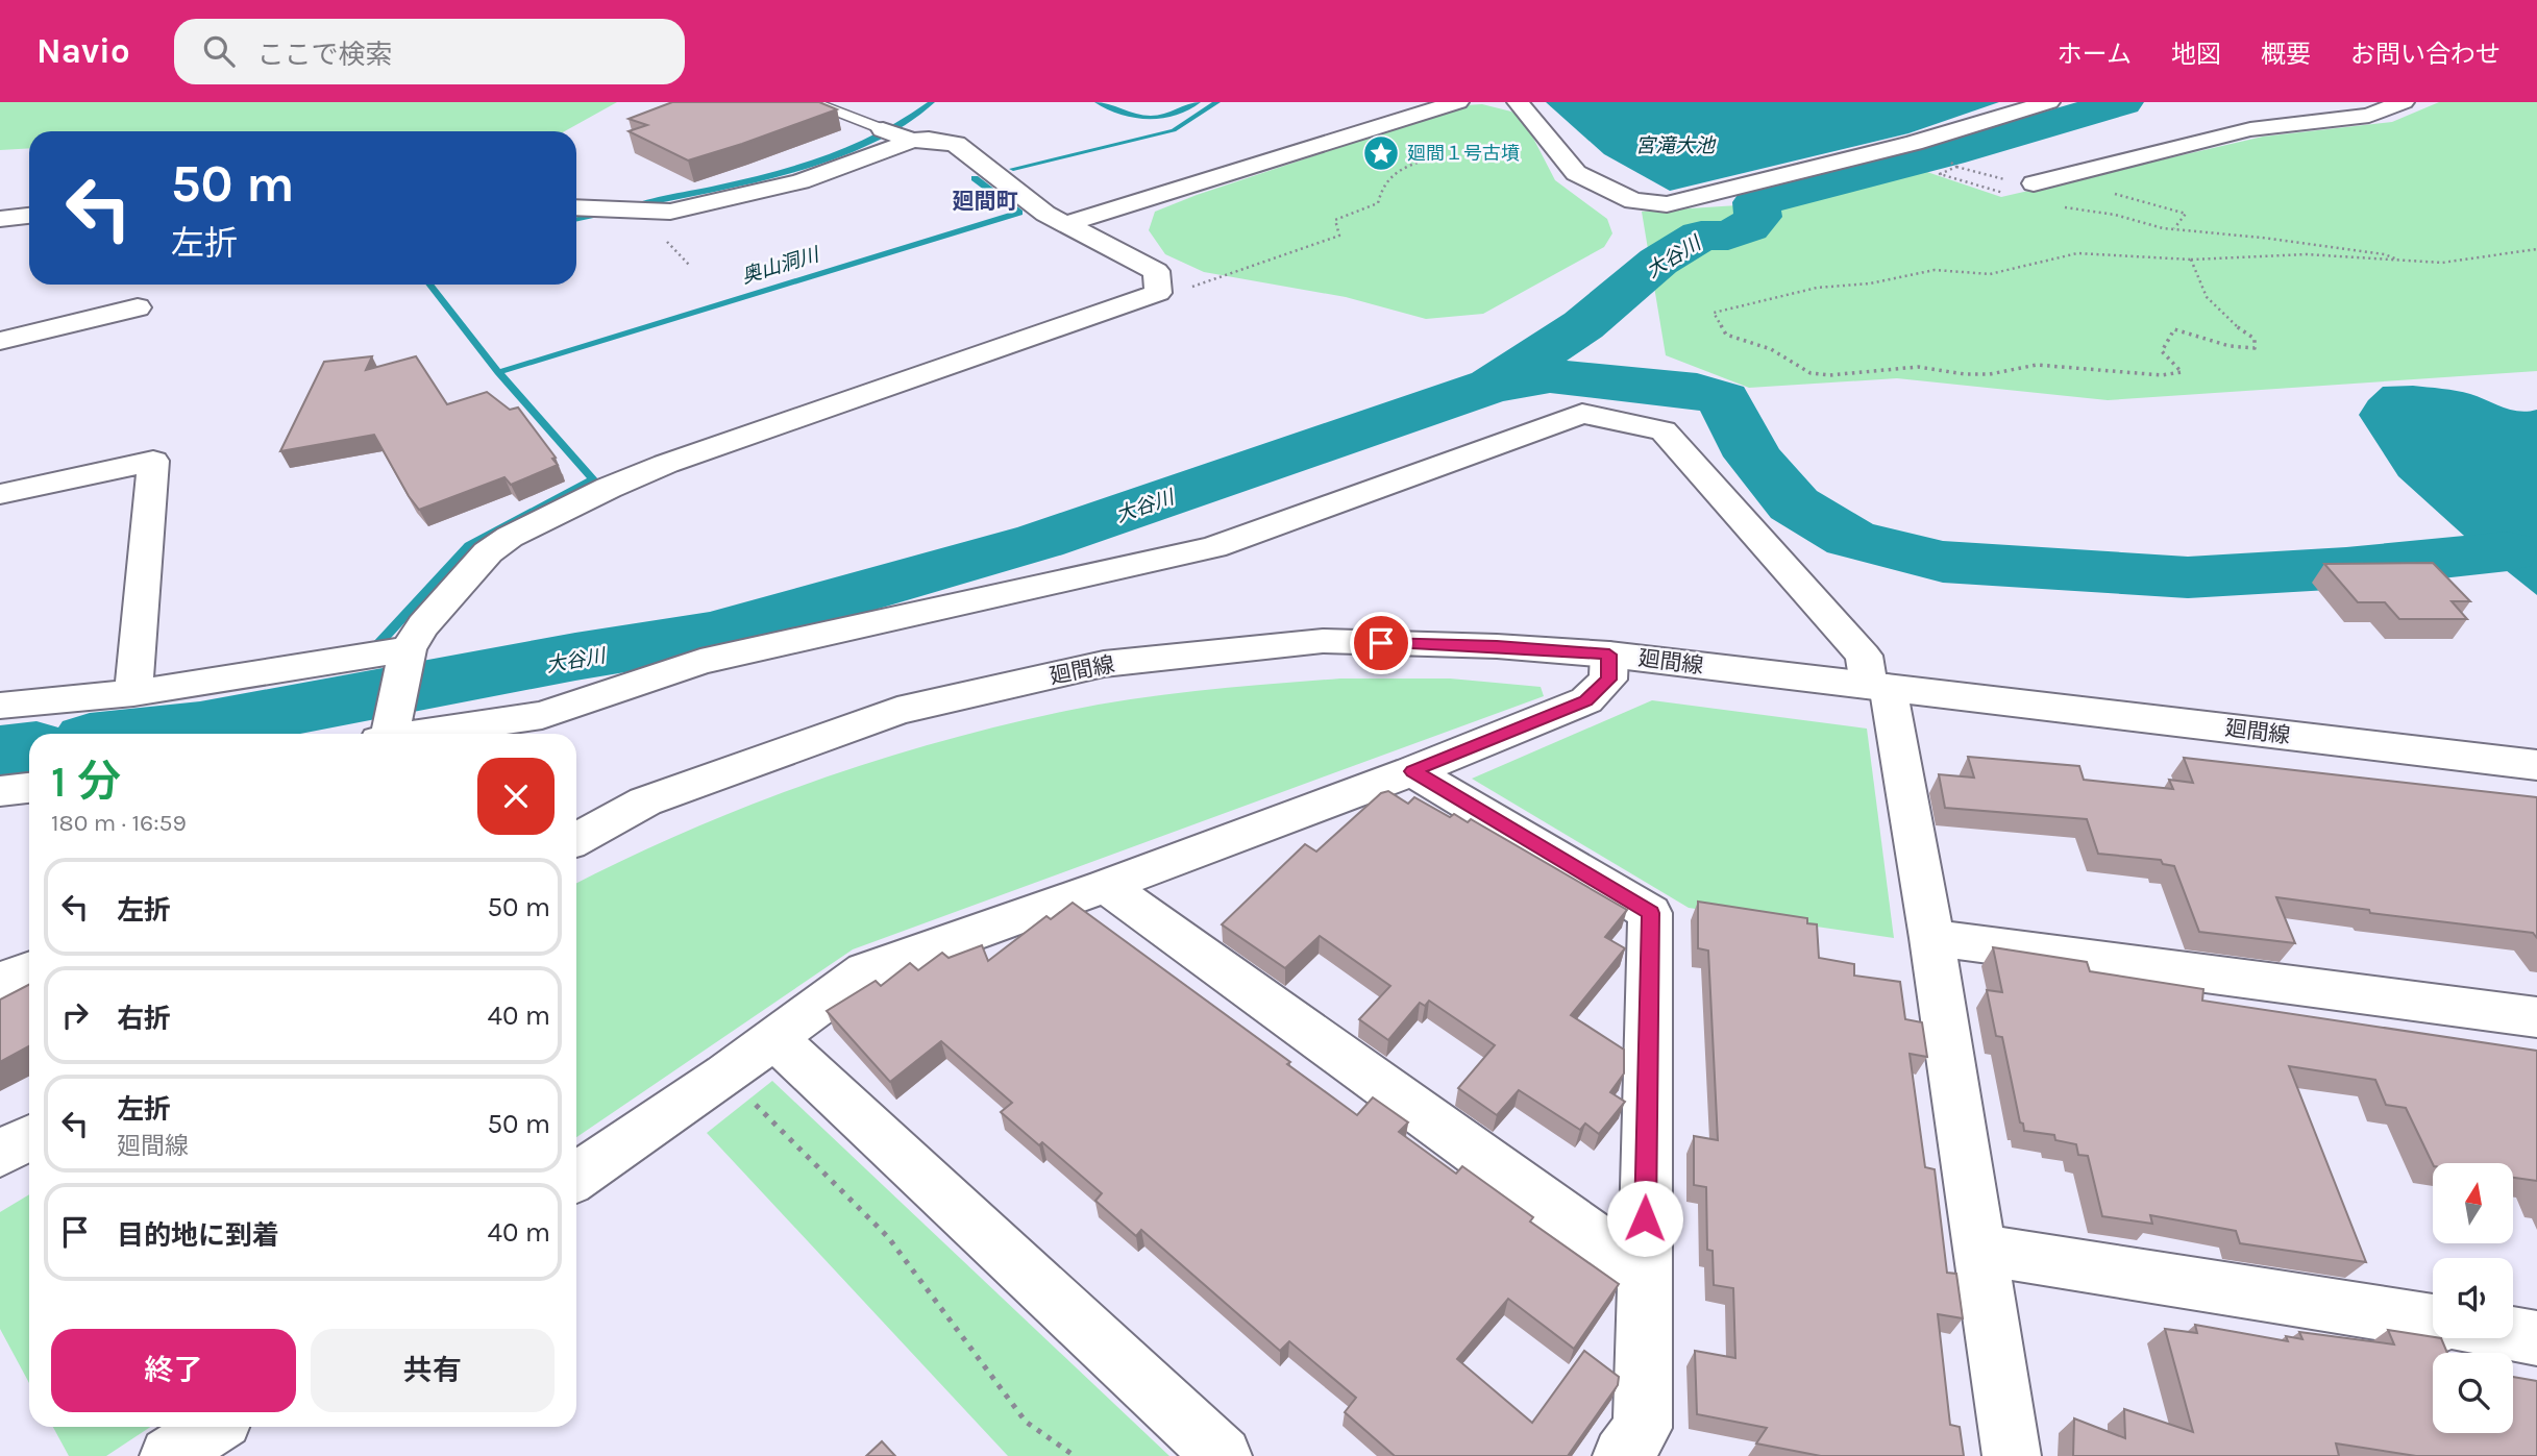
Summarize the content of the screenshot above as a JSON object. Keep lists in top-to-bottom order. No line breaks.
{"streets":{"street":["廻間線"]},"districts":["廻間町"],"water":["宮滝大池","大谷川","奥山洞川"],"places":{"place":["廻間１号古墳"]},"north":"top","page":{"header":"Navio","search":"ここで検索","nav":["ホーム","地図","概要","お問い合わせ"],"turn":["50 m","左折"],"heading":["1 分","180 m · 16:59"],"list":[{"name":"左折","value":"50 m"},{"name":"右折","value":"40 m"},{"name":"左折","note":"廻間線","value":"50 m"},{"name":"目的地に到着","value":"40 m"}],"buttons":["終了","共有"]}}
